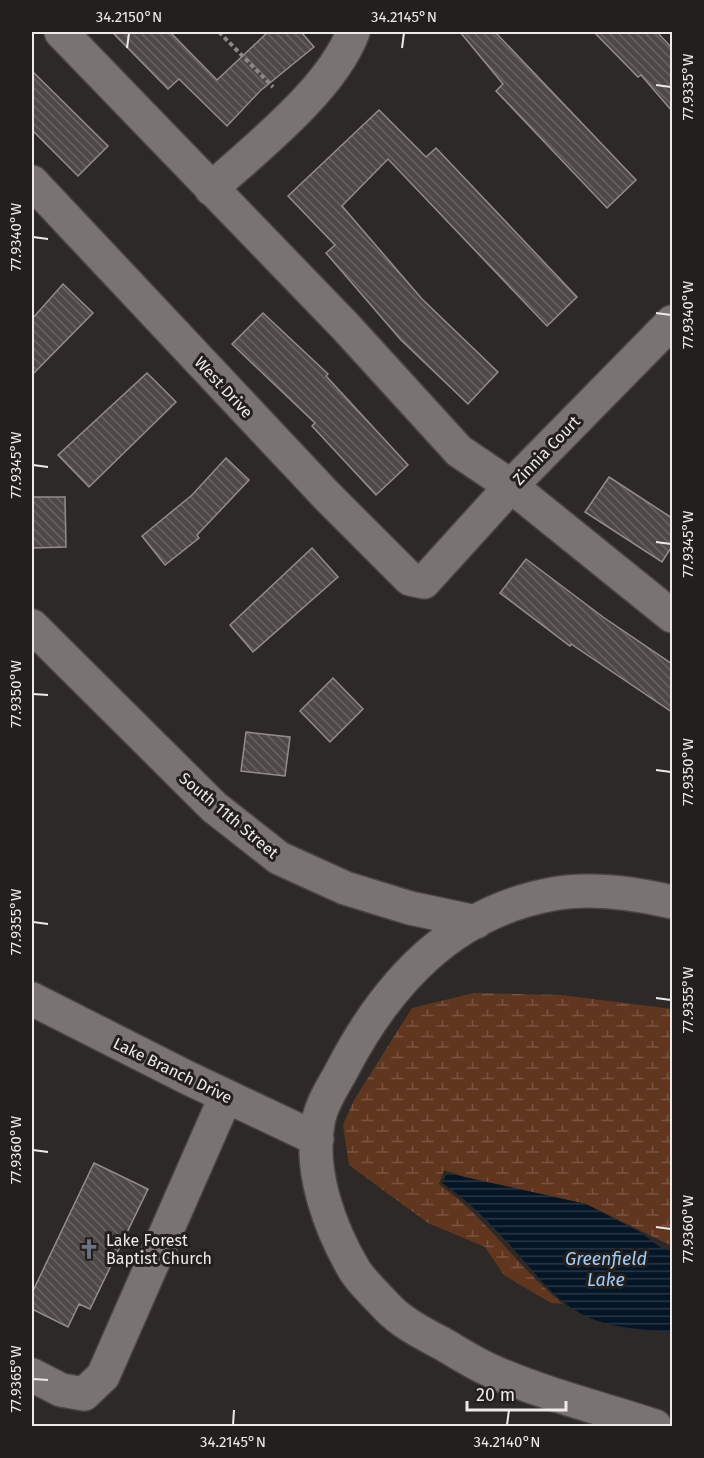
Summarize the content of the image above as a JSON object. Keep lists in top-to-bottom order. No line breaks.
{"streets":{"street":["West Drive","Zinnia Court","South 11th Street","Lake Branch Drive"]},"crossings":[["West Drive","Zinnia Court"]],"water":["Greenfield Lake"],"places":{"church":["Lake Forest Baptist Church"]},"scale_bar":"20 m","coordinates":["34.2150°N","34.2145°N","77.9335°W","77.9340°W","77.9345°W","77.9350°W","77.9355°W","77.9360°W","77.9365°W","34.2140°N"]}
